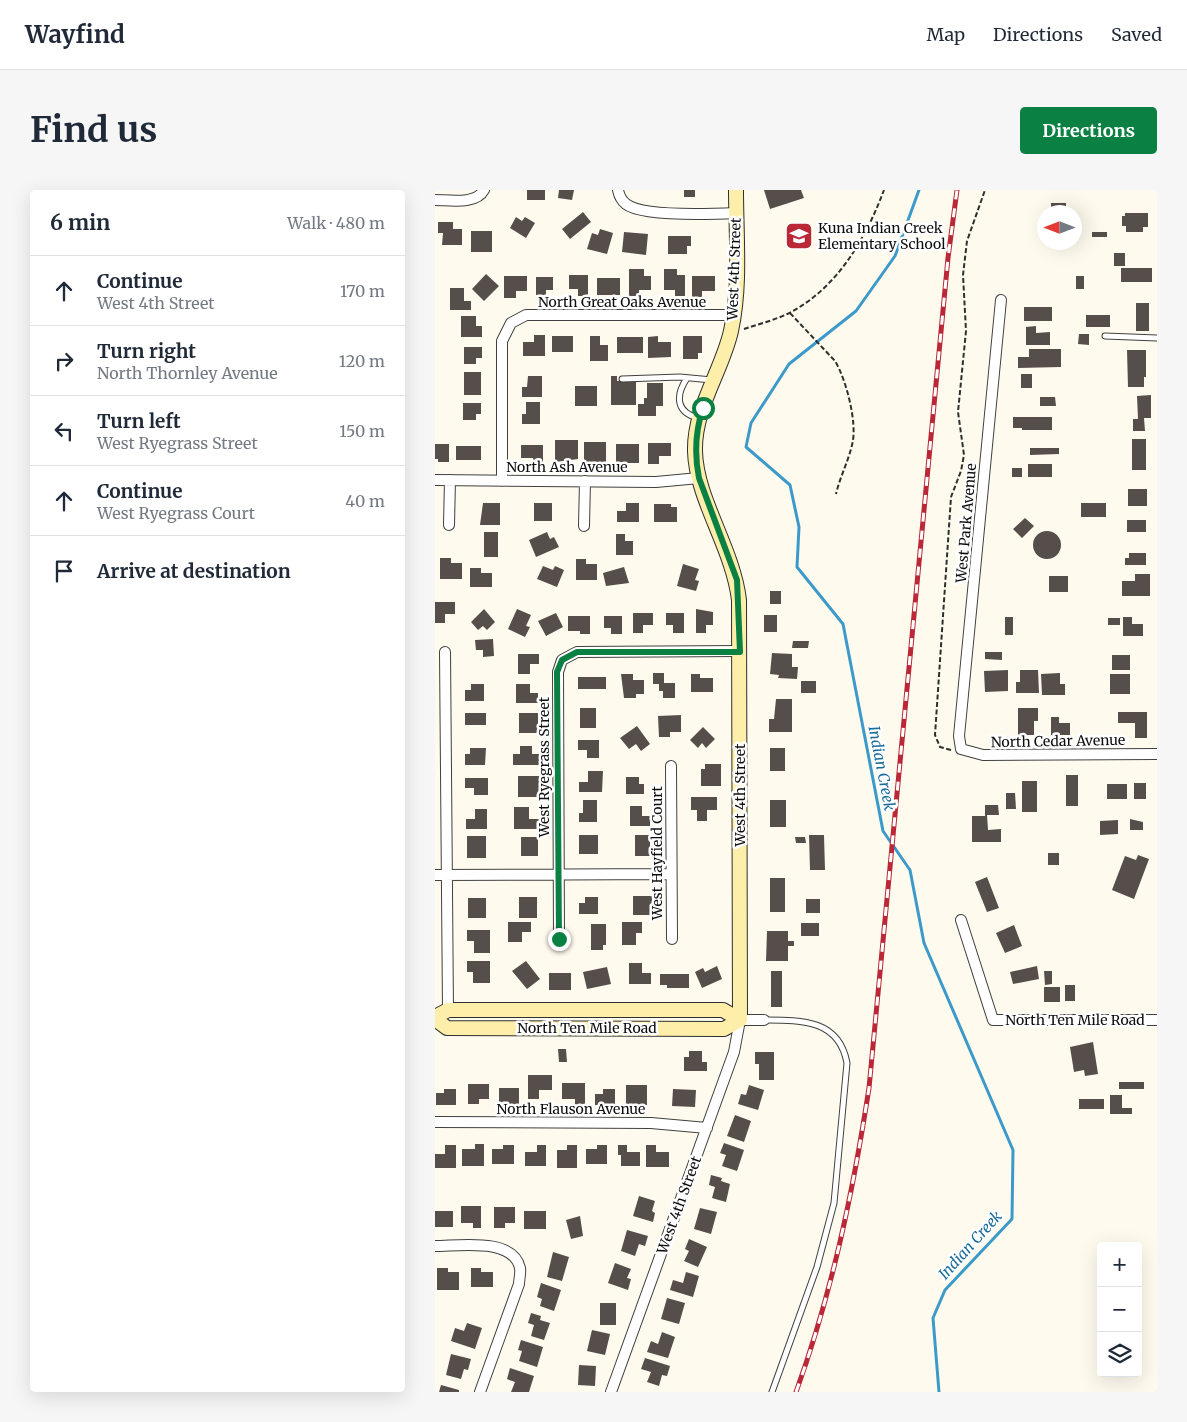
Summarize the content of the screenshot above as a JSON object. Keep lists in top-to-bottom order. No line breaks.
{"streets":{"main road":["West 4th Street","North Ten Mile Road"],"street":["North Great Oaks Avenue","North Ash Avenue","West Park Avenue","North Cedar Avenue","West Ryegrass Street","West Hayfield Court","North Flauson Avenue"]},"crossings":[["West 4th Street","North Great Oaks Avenue"],["West 4th Street","North Ash Avenue"],["West 4th Street","West Ryegrass Street"],["West 4th Street","North Ten Mile Road"],["West 4th Street","North Flauson Avenue"],["North Great Oaks Avenue","North Ash Avenue"],["West Park Avenue","North Cedar Avenue"]],"water":["Indian Creek"],"places":{"school or university":["Kuna Indian Creek Elementary School"]},"north":"left","page":{"header":"Wayfind","nav":["Map","Directions","Saved"],"buttons":"Directions","title":"Find us","heading":["6 min","Walk · 480 m"],"list":[["Continue","West 4th Street","170 m"],["Turn right","North Thornley Avenue","120 m"],["Turn left","West Ryegrass Street","150 m"],["Continue","West Ryegrass Court","40 m"],"Arrive at destination"],"map_buttons":["+","−"]}}
